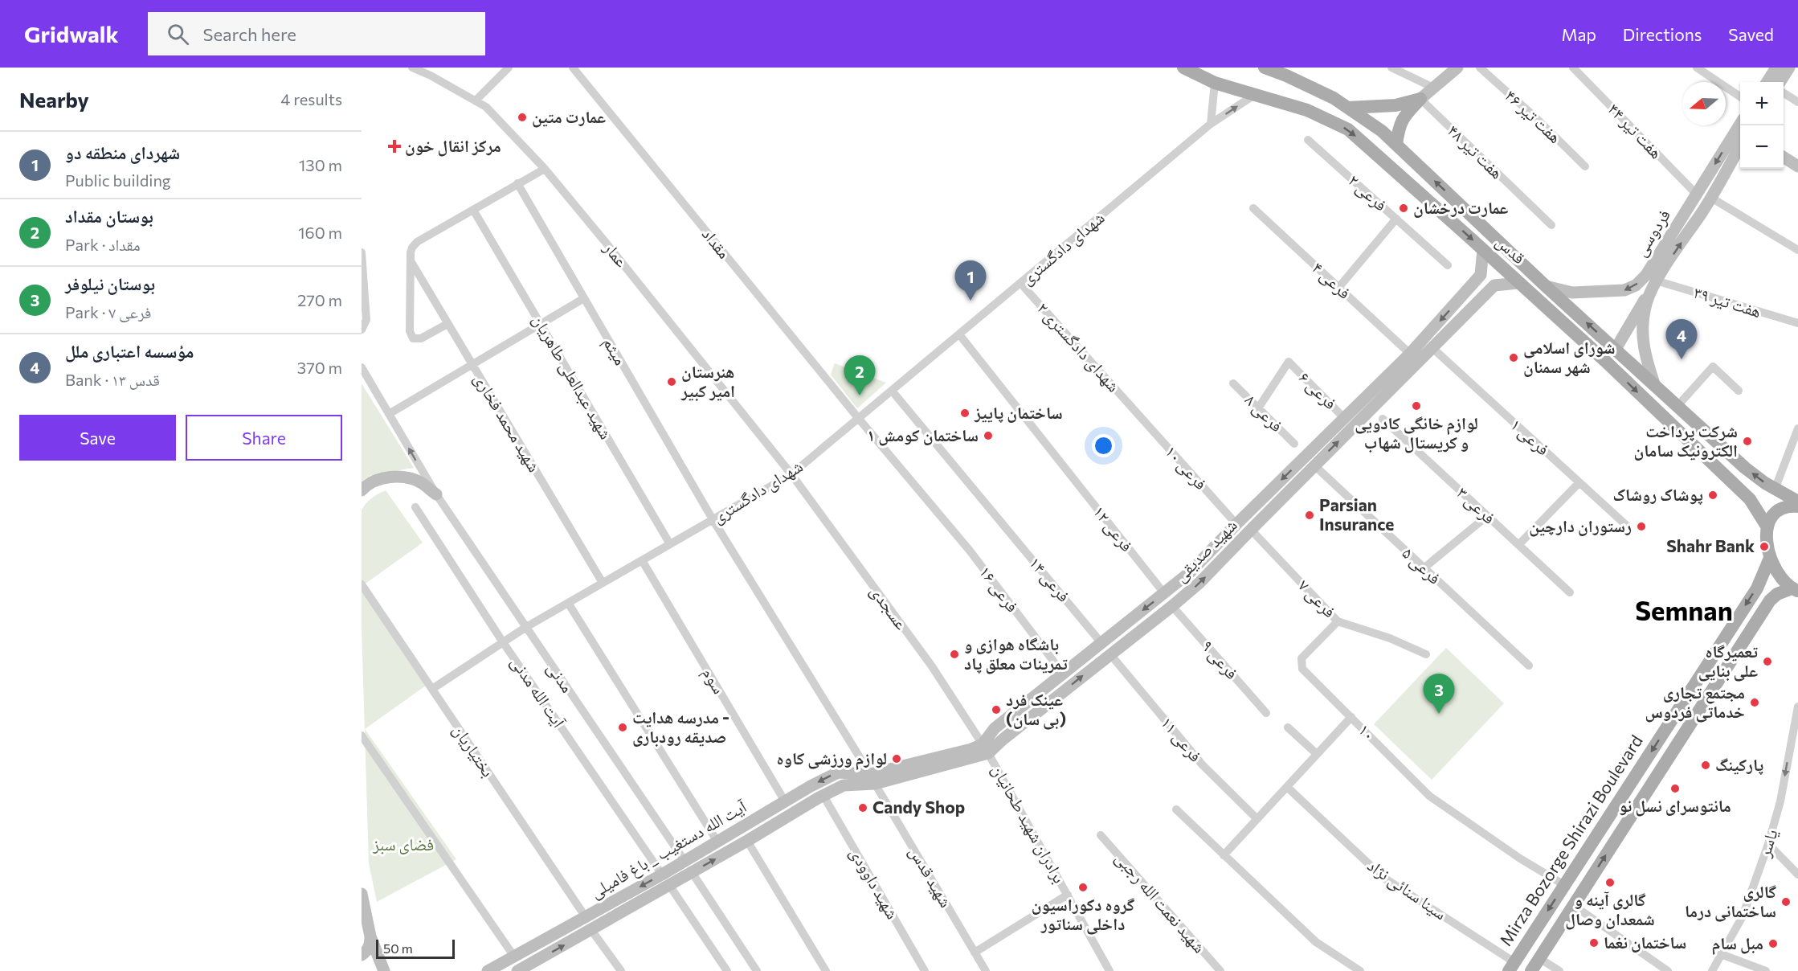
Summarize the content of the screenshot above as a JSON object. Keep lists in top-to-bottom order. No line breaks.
{"streets":{"main road":["قدس","Mirza Bozorge Shirazi Boulevard"],"street":["هفت تیر ۴۶","هفت تیر ۴۴","هفت تیر ۴۸","فرعی ۲","فردوسی","مقداد","شهدای دادگستری","عمار","فرعی ۴","هفت تیر ۳۹","شهدای دادگستری ۲","میثم","شهید عبدالعلی طاهریان","فرعی ۶","فرعی ۸","شهید محمد فخاری","فرعی ۱","فرعی ۱۰","فرعی ۳","فرعی ۱۲","شهید صدیقی","فرعی ۵","فرعی ۱۴","فرعی ۱۶","فرعی ۷","عسجدی","فرعی ۹","مدنی","سوم","آیت الله مدنی","۱۰","فرعی ۱۱","بختیاریان","برادران شهید طحانیان","یاسر","آیت الله دستغیب _ باغ فامیلی","شهید قدس","شهید داوودی","سینا سنائی نژاد","شهید نعمت الله رجبی"]},"crossings":[["هفت تیر ۴۴","فردوسی"],["فردوسی","قدس"],["فردوسی","هفت تیر ۳۹"],["مقداد","شهدای دادگستری"],["مقداد","فرعی ۱۶"],["شهدای دادگستری","قدس"],["شهدای دادگستری","عمار"],["شهدای دادگستری","شهدای دادگستری ۲"],["شهدای دادگستری","میثم"],["شهدای دادگستری","شهید عبدالعلی طاهریان"],["شهدای دادگستری","شهید محمد فخاری"],["شهدای دادگستری","فرعی ۱۲"],["شهدای دادگستری","فرعی ۱۴"],["شهدای دادگستری","عسجدی"],["شهدای دادگستری","مدنی"],["شهدای دادگستری","سوم"],["شهدای دادگستری","آیت الله مدنی"],["شهدای دادگستری","بختیاریان"],["قدس","شهید صدیقی"],["عمار","عسجدی"],["فرعی ۴","شهید صدیقی"],["شهدای دادگستری ۲","فرعی ۱۰"],["میثم","شهید صدیقی"],["میثم","آیت الله دستغیب _ باغ فامیلی"],["میثم","شهید قدس"],["فرعی ۶","فرعی ۸"],["فرعی ۶","شهید صدیقی"],["فرعی ۱","شهید صدیقی"],["فرعی ۱۰","شهید صدیقی"],["فرعی ۱۲","شهید صدیقی"],["شهید صدیقی","فرعی ۵"],["شهید صدیقی","فرعی ۱۴"],["شهید صدیقی","فرعی ۱۶"],["شهید صدیقی","فرعی ۷"],["شهید صدیقی","عسجدی"],["شهید صدیقی","فرعی ۹"],["شهید صدیقی","فرعی ۱۱"],["شهید صدیقی","برادران شهید طحانیان"],["شهید صدیقی","آیت الله دستغیب _ باغ فامیلی"],["شهید صدیقی","شهید قدس"],["فرعی ۷","۱۰"],["عسجدی","برادران شهید طحانیان"],["مدنی","آیت الله دستغیب _ باغ فامیلی"],["سوم","آیت الله دستغیب _ باغ فامیلی"],["آیت الله مدنی","آیت الله دستغیب _ باغ فامیلی"],["۱۰","Mirza Bozorge Shirazi Boulevard"],["بختیاریان","آیت الله دستغیب _ باغ فامیلی"],["برادران شهید طحانیان","شهید قدس"],["Mirza Bozorge Shirazi Boulevard","سینا سنائی نژاد"],["آیت الله دستغیب _ باغ فامیلی","شهید قدس"],["آیت الله دستغیب _ باغ فامیلی","شهید داوودی"]],"one_way":["یاسر"],"districts":["Semnan"],"parks":["فضای سبز"],"places":{"other":["عمارت متین","عمارت درخشان","شورای اسلامی شهر سمنان","هنرستان امیر کبیر","لوازم خانگی کادویی و کریستال شهاب","ساختمان پاییز","ساختمان کومش ۱","شرکت پرداخت الکترونیک سامان","پوشاک روشاک","Parsian Insurance","رستوران دارچین","Shahr Bank","باشگاه هوازی و تمرینات معلق پاد","تعمیرگاه علی بنایی","مجتمع تجاری خدماتی فردوس","عینک فرد (بی سان)","مدرسه هدایت - صدیقه رودباری","لوازم ورزشی کاوه","پارکینگ","مانتوسرای نسل نو","Candy Shop","گالری آینه و شمعدان وصال","گروه دکوراسیون داخلی سناتور","گالری ساختمانی درما","ساختمان نغما","مبل سام"],"health":["مرکز انقال خون"]},"scale_bar":"50 m","north":"left","page":{"header":"Gridwalk","search":"Search here","nav":["Map","Directions","Saved"],"heading":["Nearby","4 results"],"map_buttons":["+","−"],"list":[{"mark":"1","name":"شهردای منطقه دو","note":"Public building","value":"130 m"},{"mark":"2","name":"بوستان مقداد","note":"Park · مقداد","value":"160 m"},{"mark":"3","name":"بوستان نیلوفر","note":"Park · فرعی ۷","value":"270 m"},{"mark":"4","name":"مؤسسه اعتباری ملل","note":"Bank · قدس ۱۳","value":"370 m"}],"pins":["1","4","2","3"],"buttons":["Save","Share"],"scale":"50 m"}}
